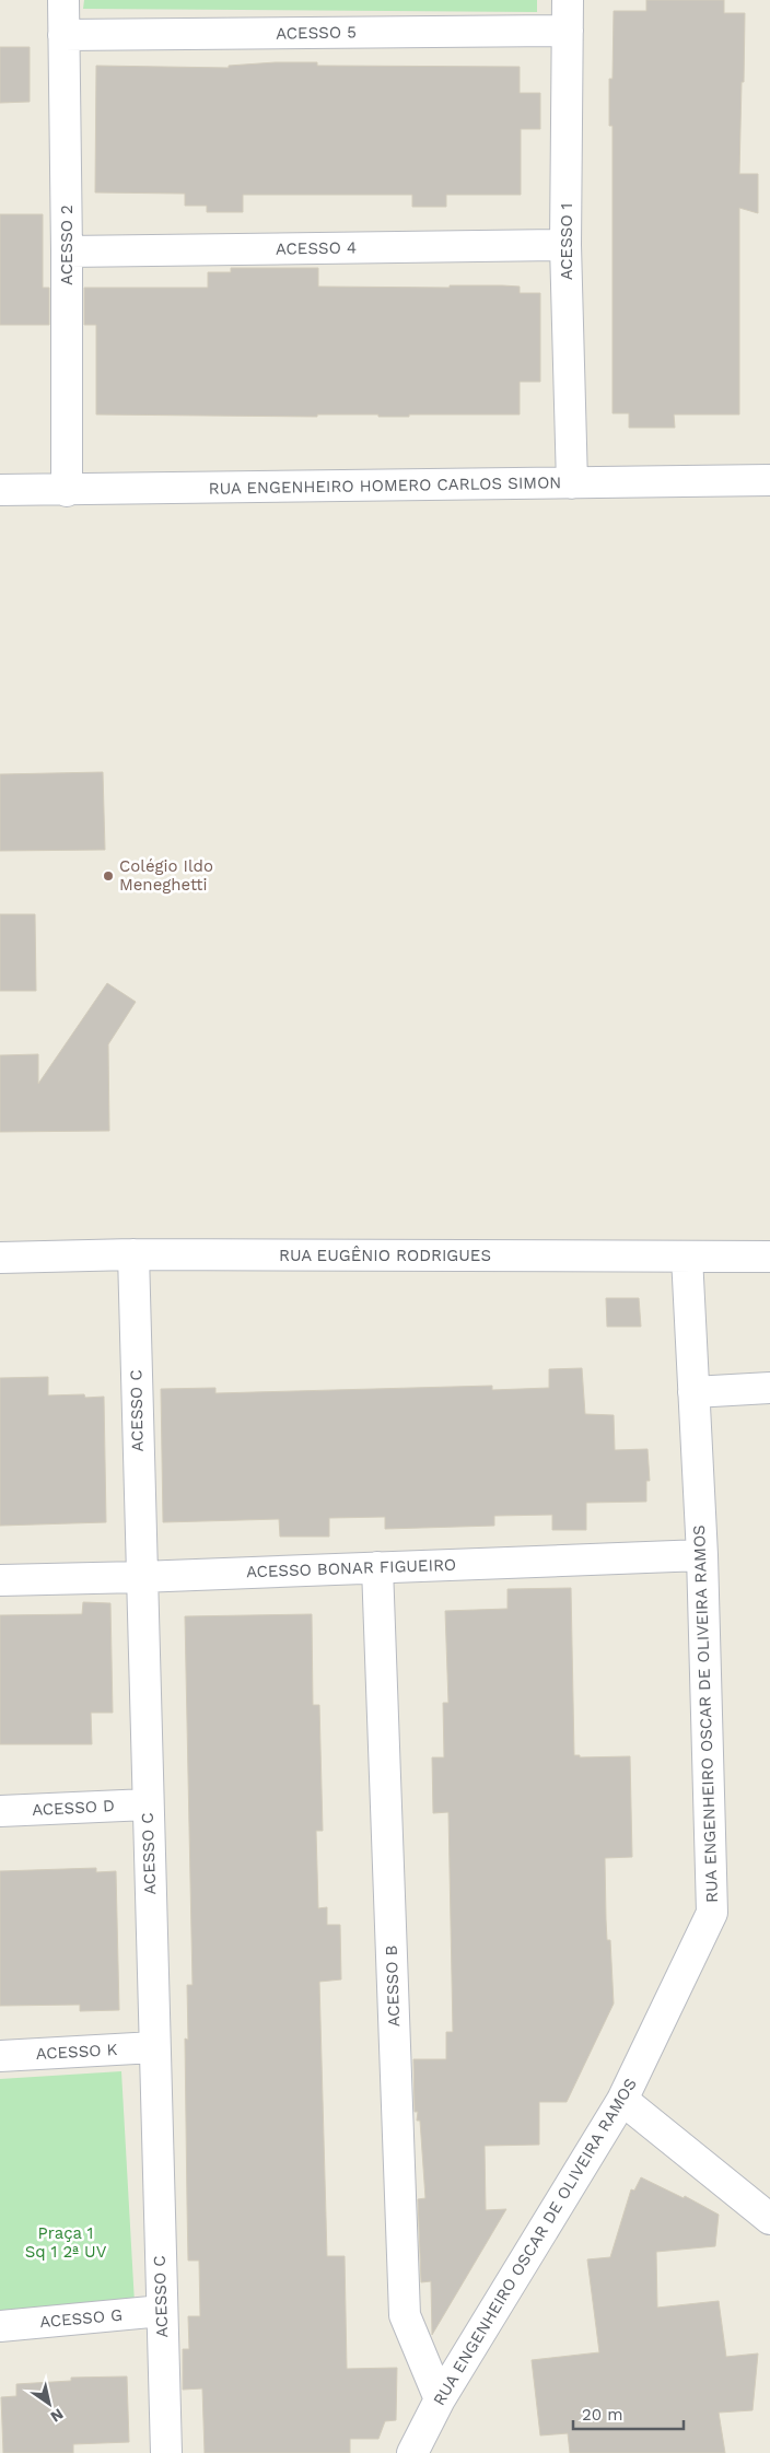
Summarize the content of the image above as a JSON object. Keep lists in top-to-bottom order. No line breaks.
{"streets":{"street":["ACESSO 5","ACESSO 1","ACESSO 2","ACESSO 4","RUA ENGENHEIRO HOMERO CARLOS SIMON","RUA EUGÊNIO RODRIGUES","ACESSO C","ACESSO BONAR FIGUEIRO","RUA ENGENHEIRO OSCAR DE OLIVEIRA RAMOS","ACESSO D","ACESSO B","ACESSO K","ACESSO G"]},"crossings":[["ACESSO 5","ACESSO 1"],["ACESSO 5","ACESSO 2"],["ACESSO 1","ACESSO 4"],["ACESSO 1","RUA ENGENHEIRO HOMERO CARLOS SIMON"],["ACESSO 2","ACESSO 4"],["ACESSO 2","RUA ENGENHEIRO HOMERO CARLOS SIMON"],["RUA EUGÊNIO RODRIGUES","ACESSO C"],["RUA EUGÊNIO RODRIGUES","RUA ENGENHEIRO OSCAR DE OLIVEIRA RAMOS"],["ACESSO C","ACESSO BONAR FIGUEIRO"],["ACESSO C","ACESSO D"],["ACESSO C","ACESSO K"],["ACESSO C","ACESSO G"],["ACESSO BONAR FIGUEIRO","RUA ENGENHEIRO OSCAR DE OLIVEIRA RAMOS"],["ACESSO BONAR FIGUEIRO","ACESSO B"],["RUA ENGENHEIRO OSCAR DE OLIVEIRA RAMOS","ACESSO B"]],"parks":["Praça 1 Sq 1 2ª UV"],"places":["Colégio Ildo Meneghetti"],"scale_bar":"20 m","north":"bottom right"}
